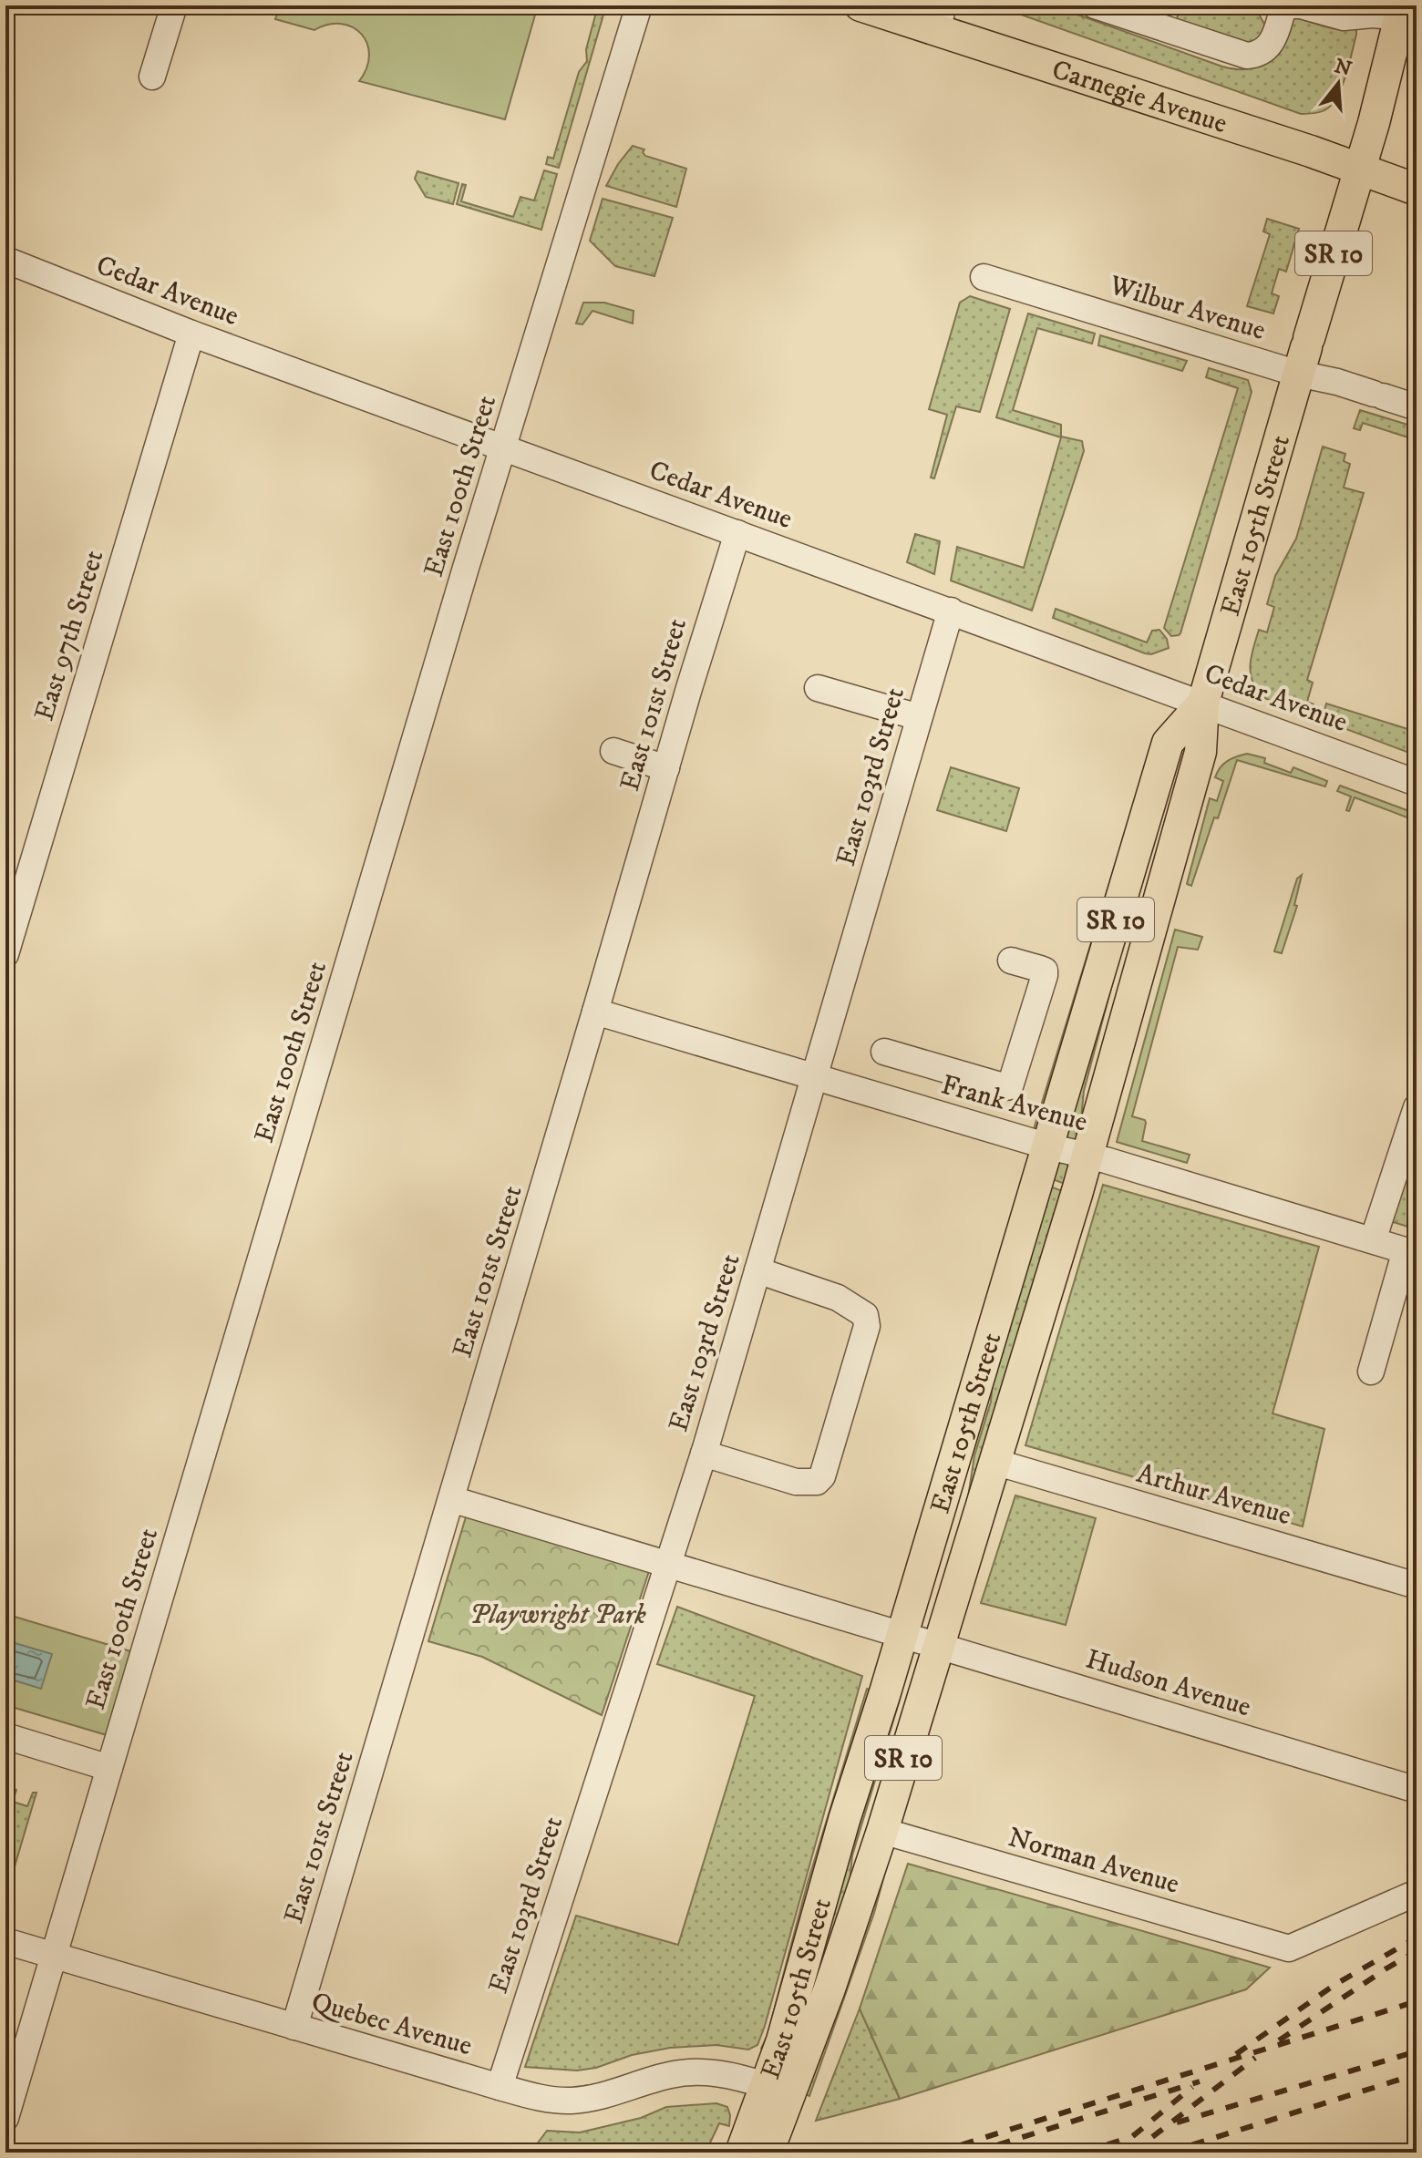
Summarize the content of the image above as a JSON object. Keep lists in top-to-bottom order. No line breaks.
{"streets":{"main road":["Carnegie Avenue","SR 10","East 105th Street"],"street":["Cedar Avenue","Wilbur Avenue","East 100th Street","East 97th Street","East 101st Street","East 103rd Street","Frank Avenue","Arthur Avenue","Hudson Avenue","Norman Avenue","Quebec Avenue"]},"crossings":[["Carnegie Avenue","East 105th Street"],["Cedar Avenue","East 100th Street"],["Cedar Avenue","East 105th Street"],["Cedar Avenue","East 97th Street"],["Cedar Avenue","East 101st Street"],["Cedar Avenue","East 103rd Street"],["Wilbur Avenue","East 105th Street"],["East 100th Street","Quebec Avenue"],["East 105th Street","Frank Avenue"],["East 105th Street","Arthur Avenue"],["East 105th Street","Hudson Avenue"],["East 105th Street","Norman Avenue"],["East 105th Street","Quebec Avenue"],["East 101st Street","Frank Avenue"],["East 101st Street","Hudson Avenue"],["East 101st Street","Quebec Avenue"],["East 103rd Street","Frank Avenue"],["East 103rd Street","Hudson Avenue"],["East 103rd Street","Quebec Avenue"]],"parks":["Playwright Park"],"north":"top"}
